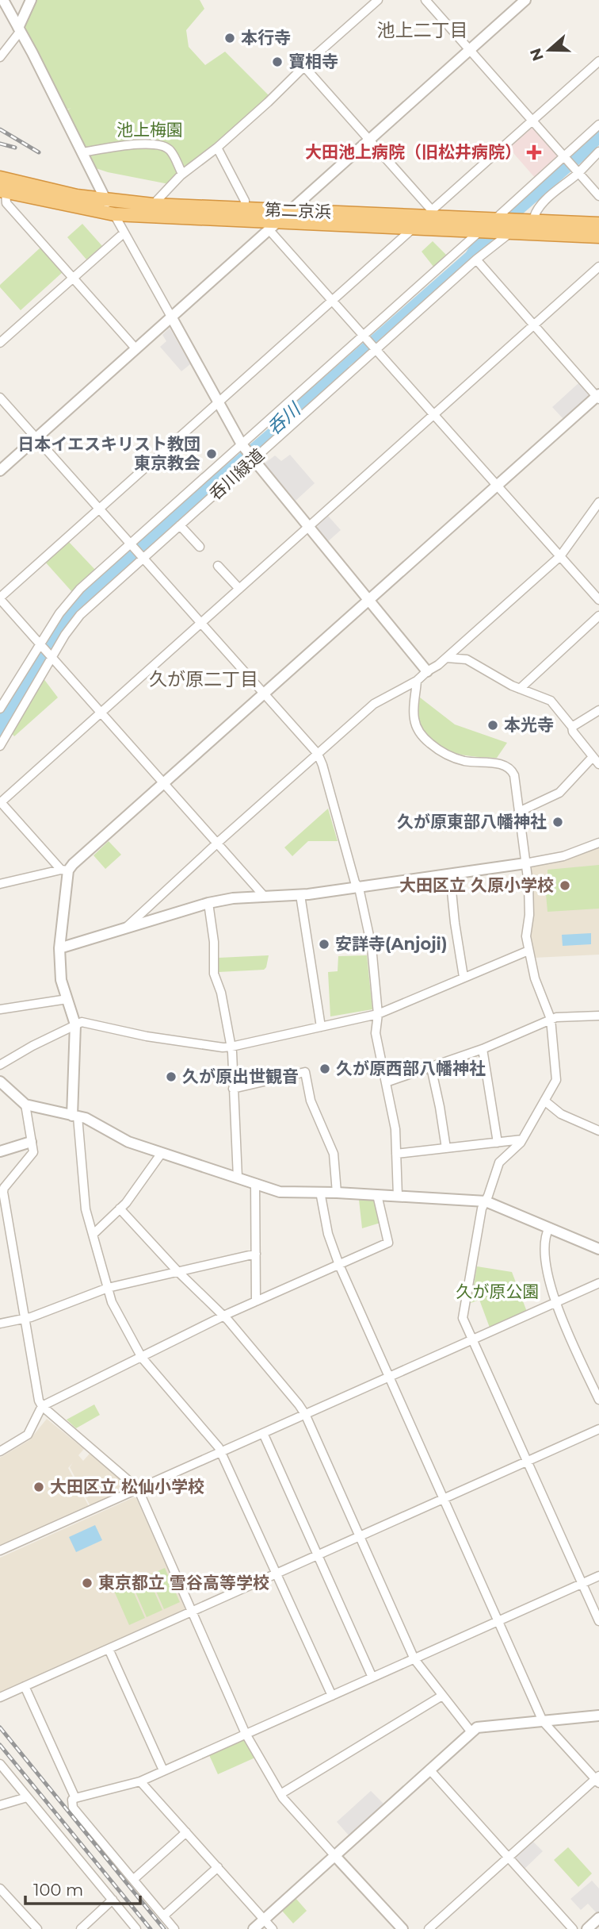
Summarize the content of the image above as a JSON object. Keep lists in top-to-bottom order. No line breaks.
{"streets":{"highway":["第二京浜"],"street":["呑川緑道"]},"crossings":[["第二京浜","呑川緑道"]],"districts":["池上二丁目","久が原二丁目"],"water":["呑川"],"parks":["池上梅園","久が原公園"],"places":{"other":["本行寺","寶相寺","日本イエスキリスト教団 東京教会","本光寺","久が原東部八幡神社","大田区立 久原小学校","安詳寺(Anjoji)","久が原西部八幡神社","久が原出世観音","大田区立 松仙小学校","東京都立 雪谷高等学校"],"health":["大田池上病院（旧松井病院）"]},"scale_bar":"100 m","north":"left"}
